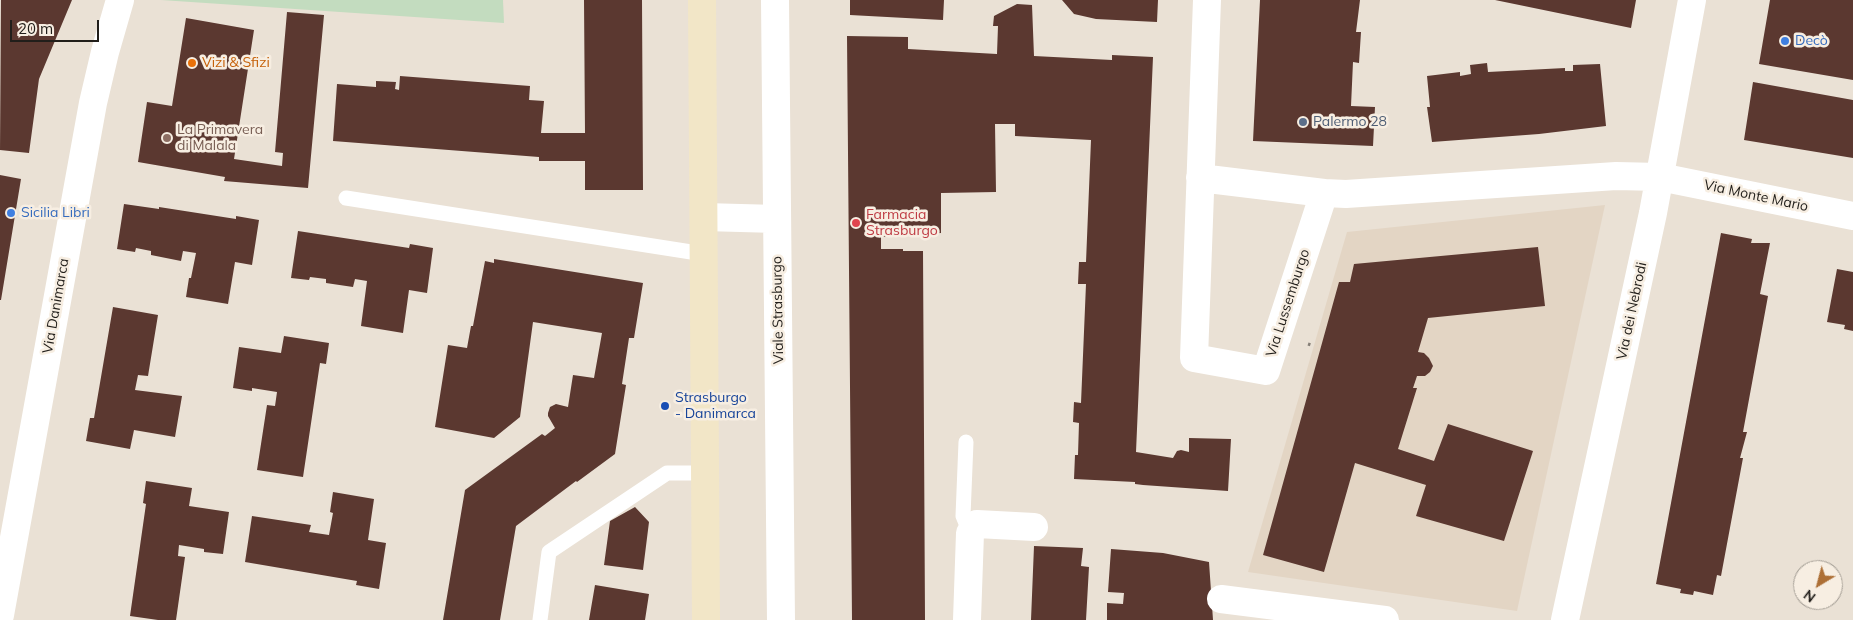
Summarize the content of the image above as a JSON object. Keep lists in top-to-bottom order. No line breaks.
{"streets":{"street":["Via Monte Mario","Via Lussemburgo","Via Danimarca","Viale Strasburgo","Via dei Nebrodi"]},"crossings":[["Via Monte Mario","Via dei Nebrodi"]],"places":["Decò","Vizi & Sfizi","Palermo 28","La Primavera di Malala","Sicilia Libri","Farmacia Strasburgo","Strasburgo - Danimarca"],"scale_bar":"20 m","north":"bottom left"}
